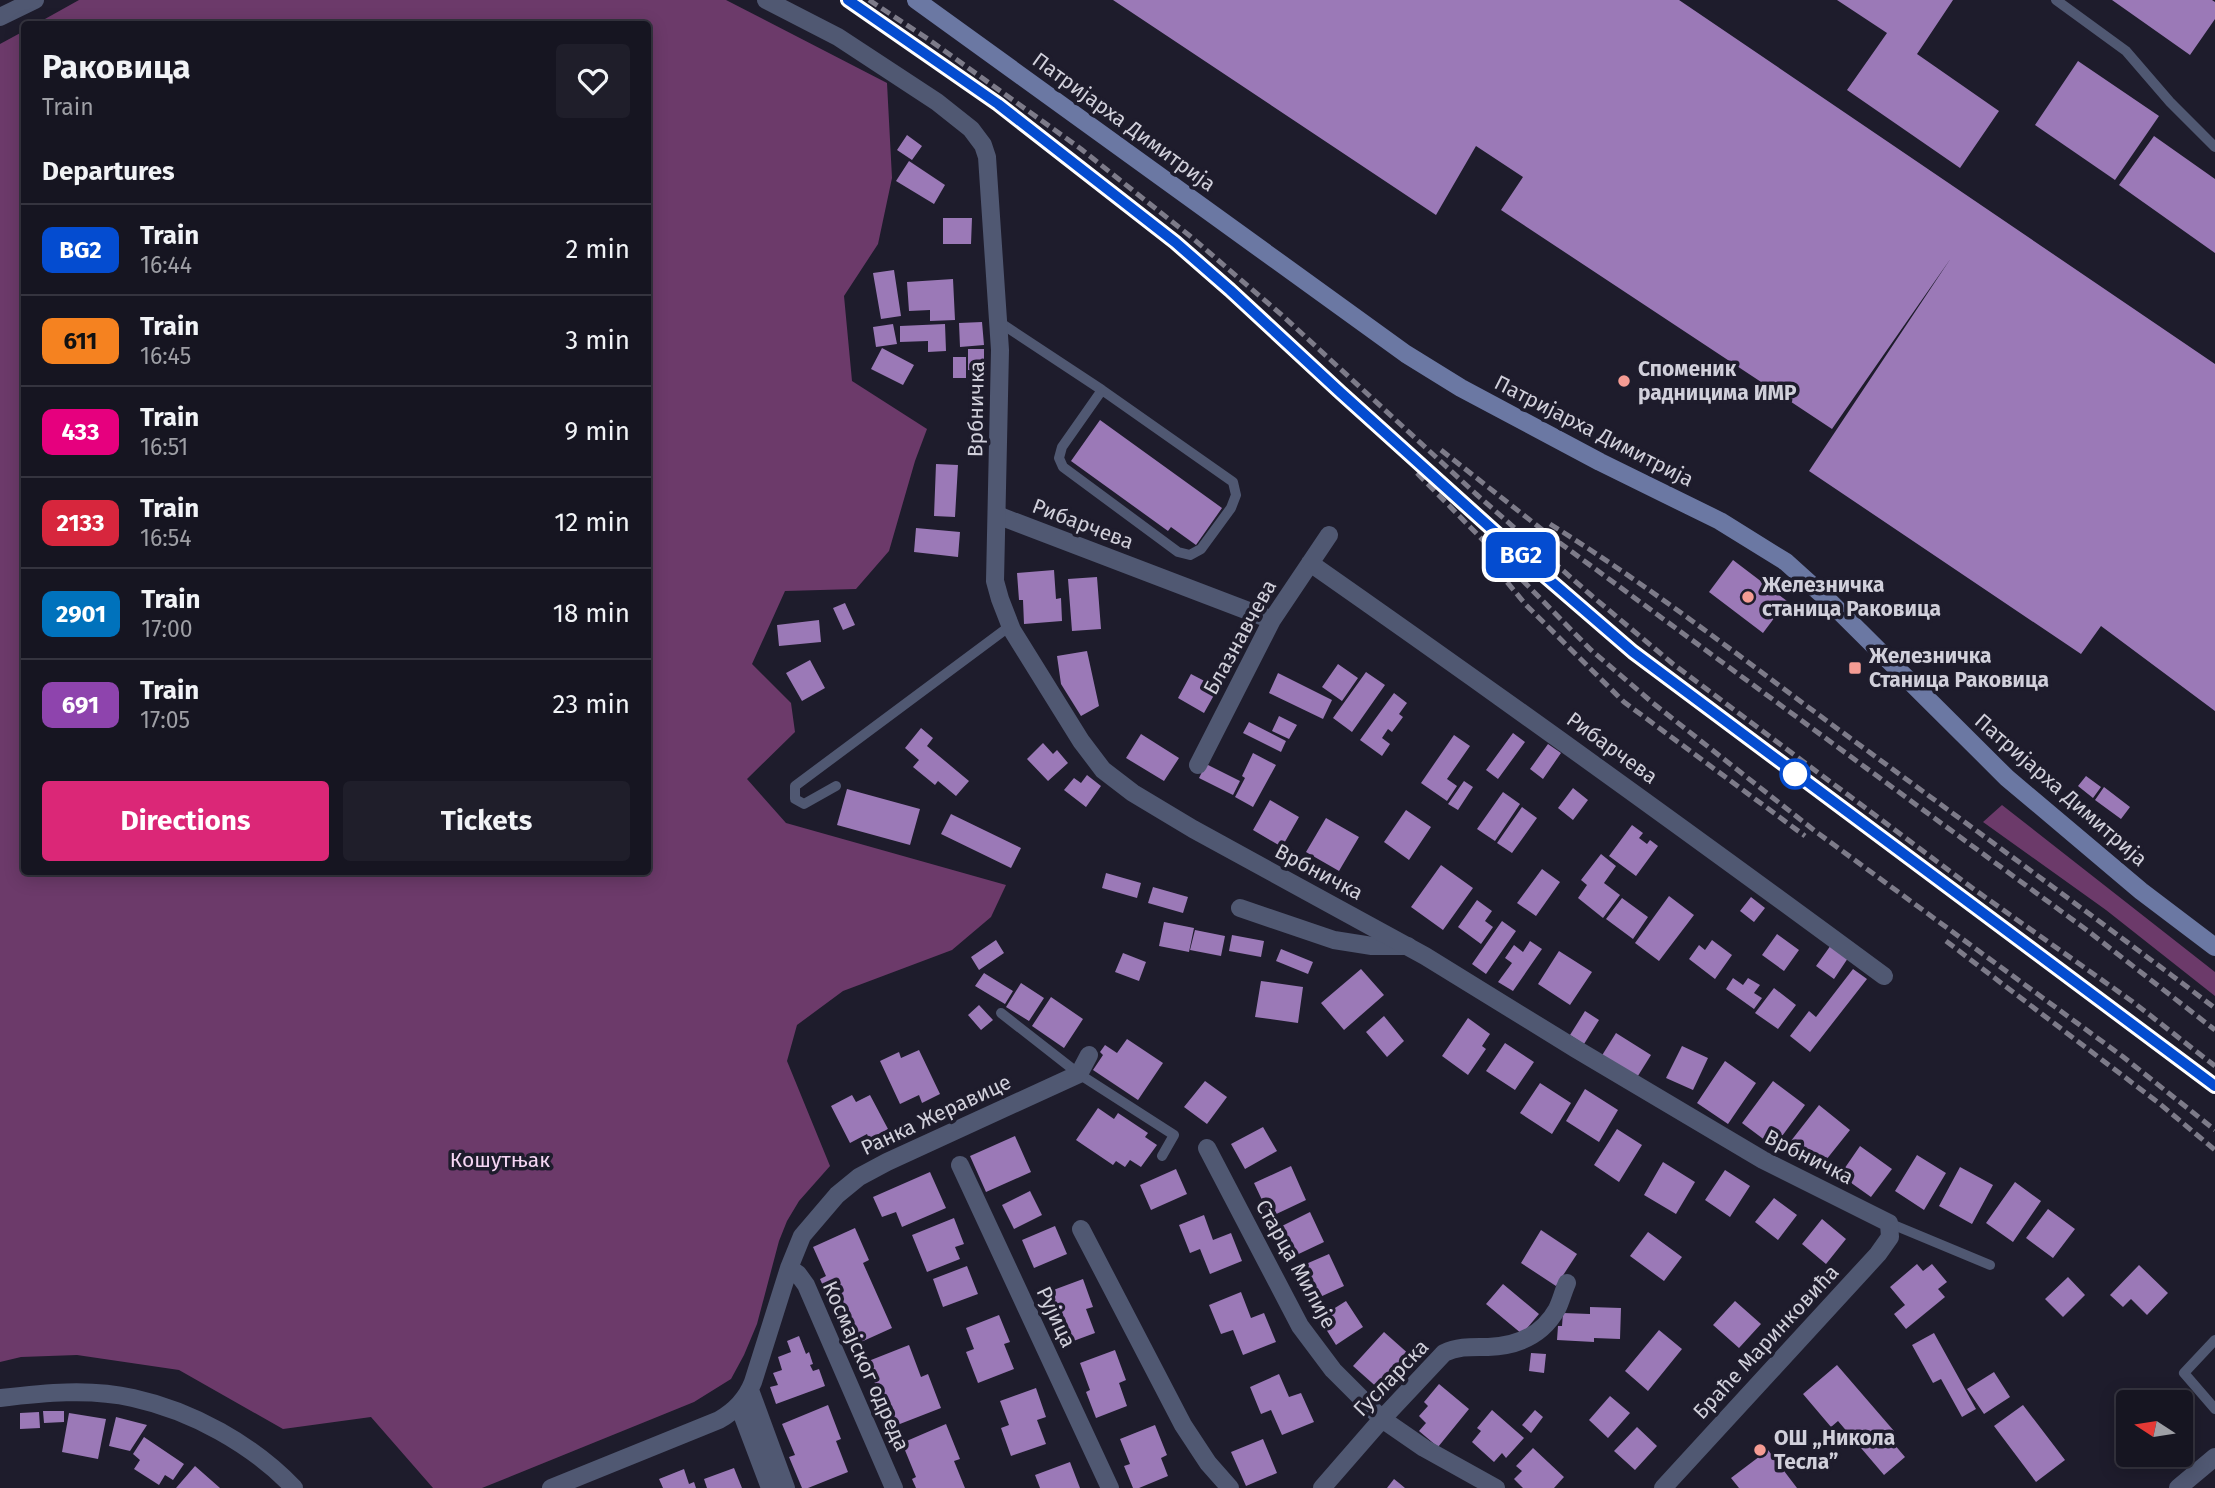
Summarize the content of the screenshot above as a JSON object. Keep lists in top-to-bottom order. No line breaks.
{"streets":{"main road":["Патријарха Димитрија"],"street":["Врбничка","Рибарчева","Блазнавчева","Ранка Жеравице","Старца Милије","Рујица","Браће Маринковића","Космајског одреда","Гусларска"]},"crossings":[["Врбничка","Рибарчева"],["Врбничка","Браће Маринковића"],["Рибарчева","Блазнавчева"],["Ранка Жеравице","Космајског одреда"],["Старца Милије","Гусларска"]],"parks":["Кошутњак"],"places":{"other":["Споменик радницима ИМР","Железничка станица Раковица","ОШ „Никола Тесла”"],"transit":["Железничка Станица Раковица"]},"north":"left","page":{"on_map":"BG2","heading":[["Раковица","Train"],"Departures"],"list":[{"mark":"BG2","name":"Train","note":"16:44","value":"2 min"},{"mark":"611","name":"Train","note":"16:45","value":"3 min"},{"mark":"433","name":"Train","note":"16:51","value":"9 min"},{"mark":"2133","name":"Train","note":"16:54","value":"12 min"},{"mark":"2901","name":"Train","note":"17:00","value":"18 min"},{"mark":"691","name":"Train","note":"17:05","value":"23 min"}],"buttons":["Directions","Tickets"]}}
